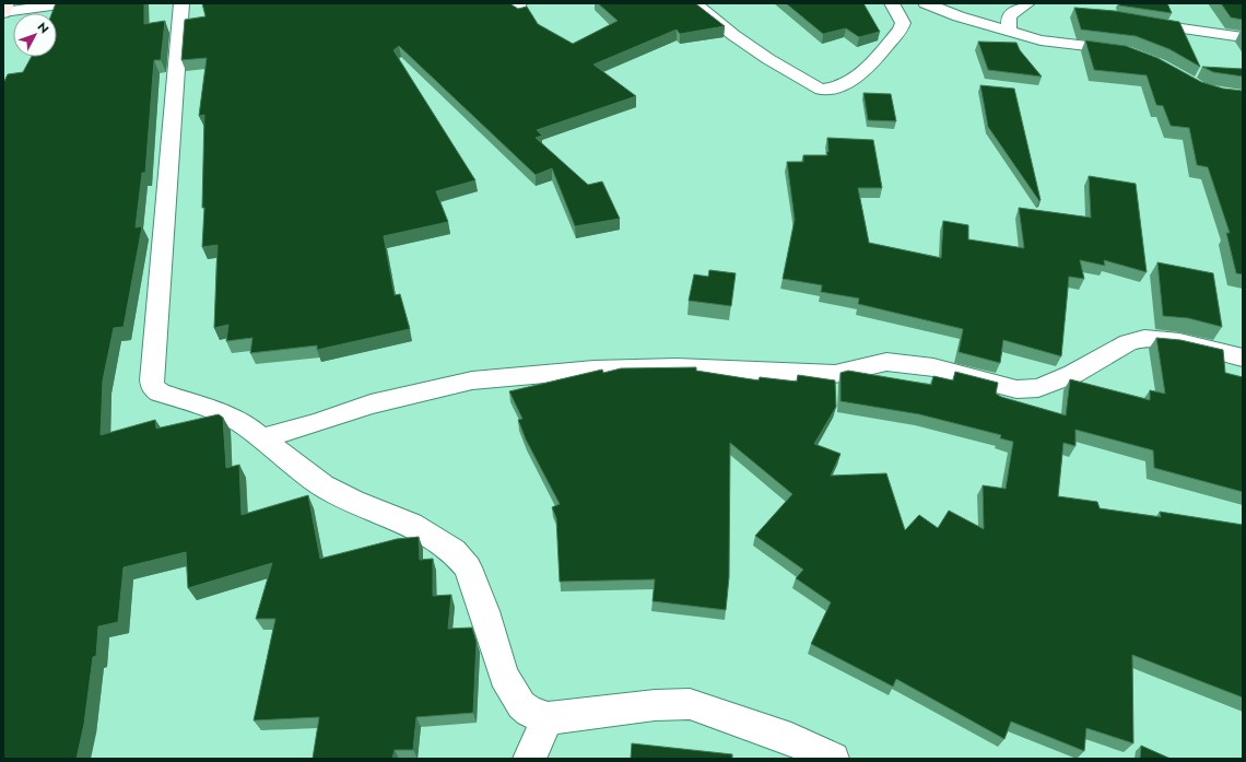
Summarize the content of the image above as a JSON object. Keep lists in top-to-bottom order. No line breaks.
{"north":"top right"}
